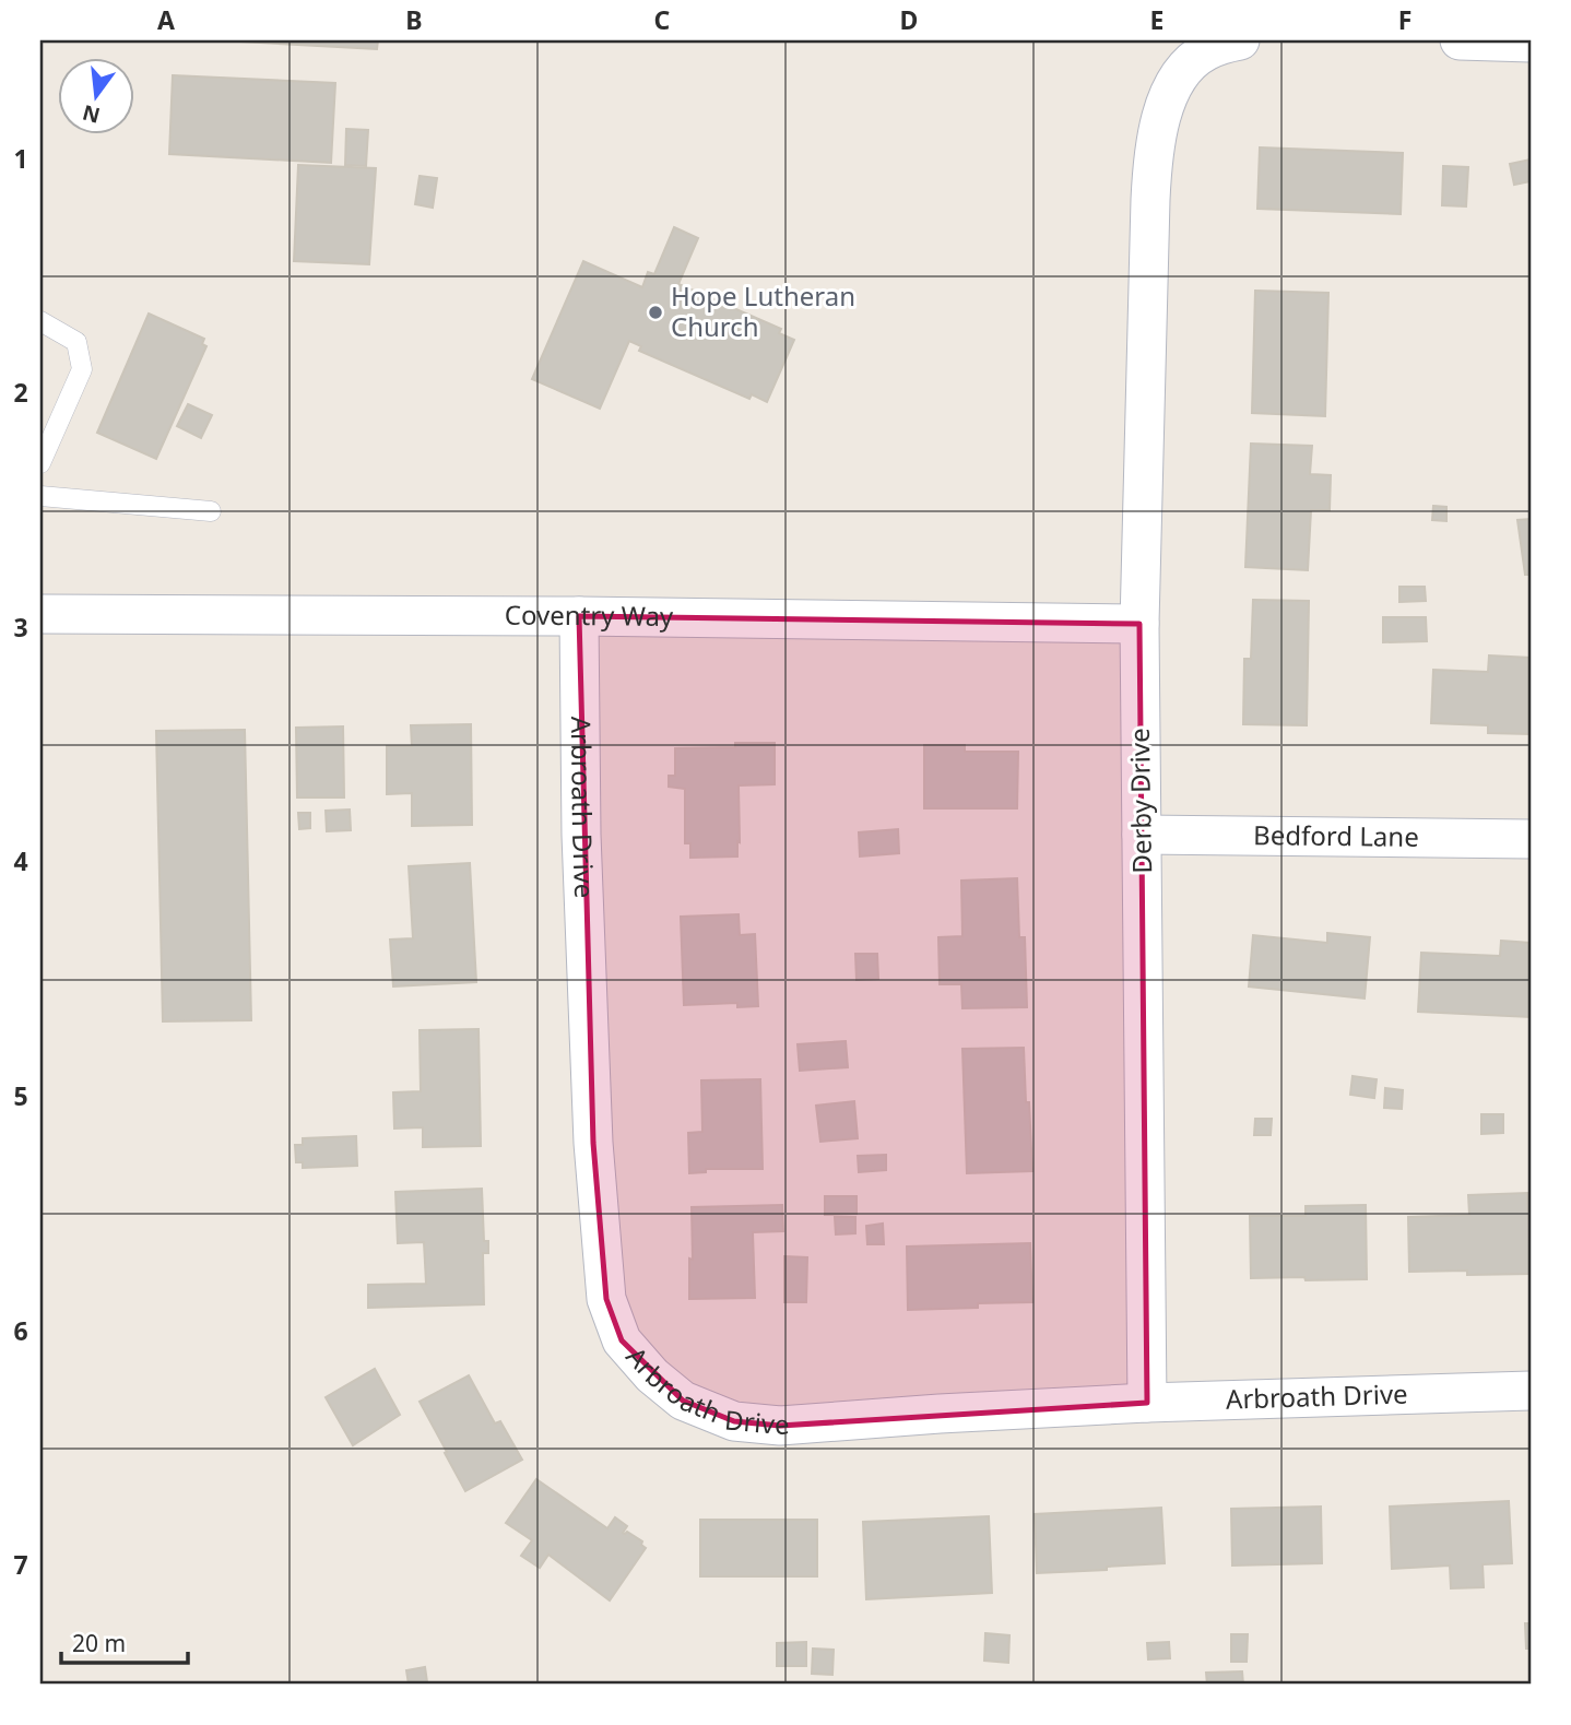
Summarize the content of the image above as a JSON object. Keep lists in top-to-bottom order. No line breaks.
{"streets":{"street":["Coventry Way","Derby Drive","Arbroath Drive","Bedford Lane"]},"crossings":[["Coventry Way","Derby Drive"],["Coventry Way","Arbroath Drive"],["Derby Drive","Arbroath Drive"],["Derby Drive","Bedford Lane"]],"places":["Hope Lutheran Church"],"scale_bar":"20 m","north":"bottom","grid":{"columns":["A","B","C","D","E","F"],"rows":["1","2","3","4","5","6","7"]}}
